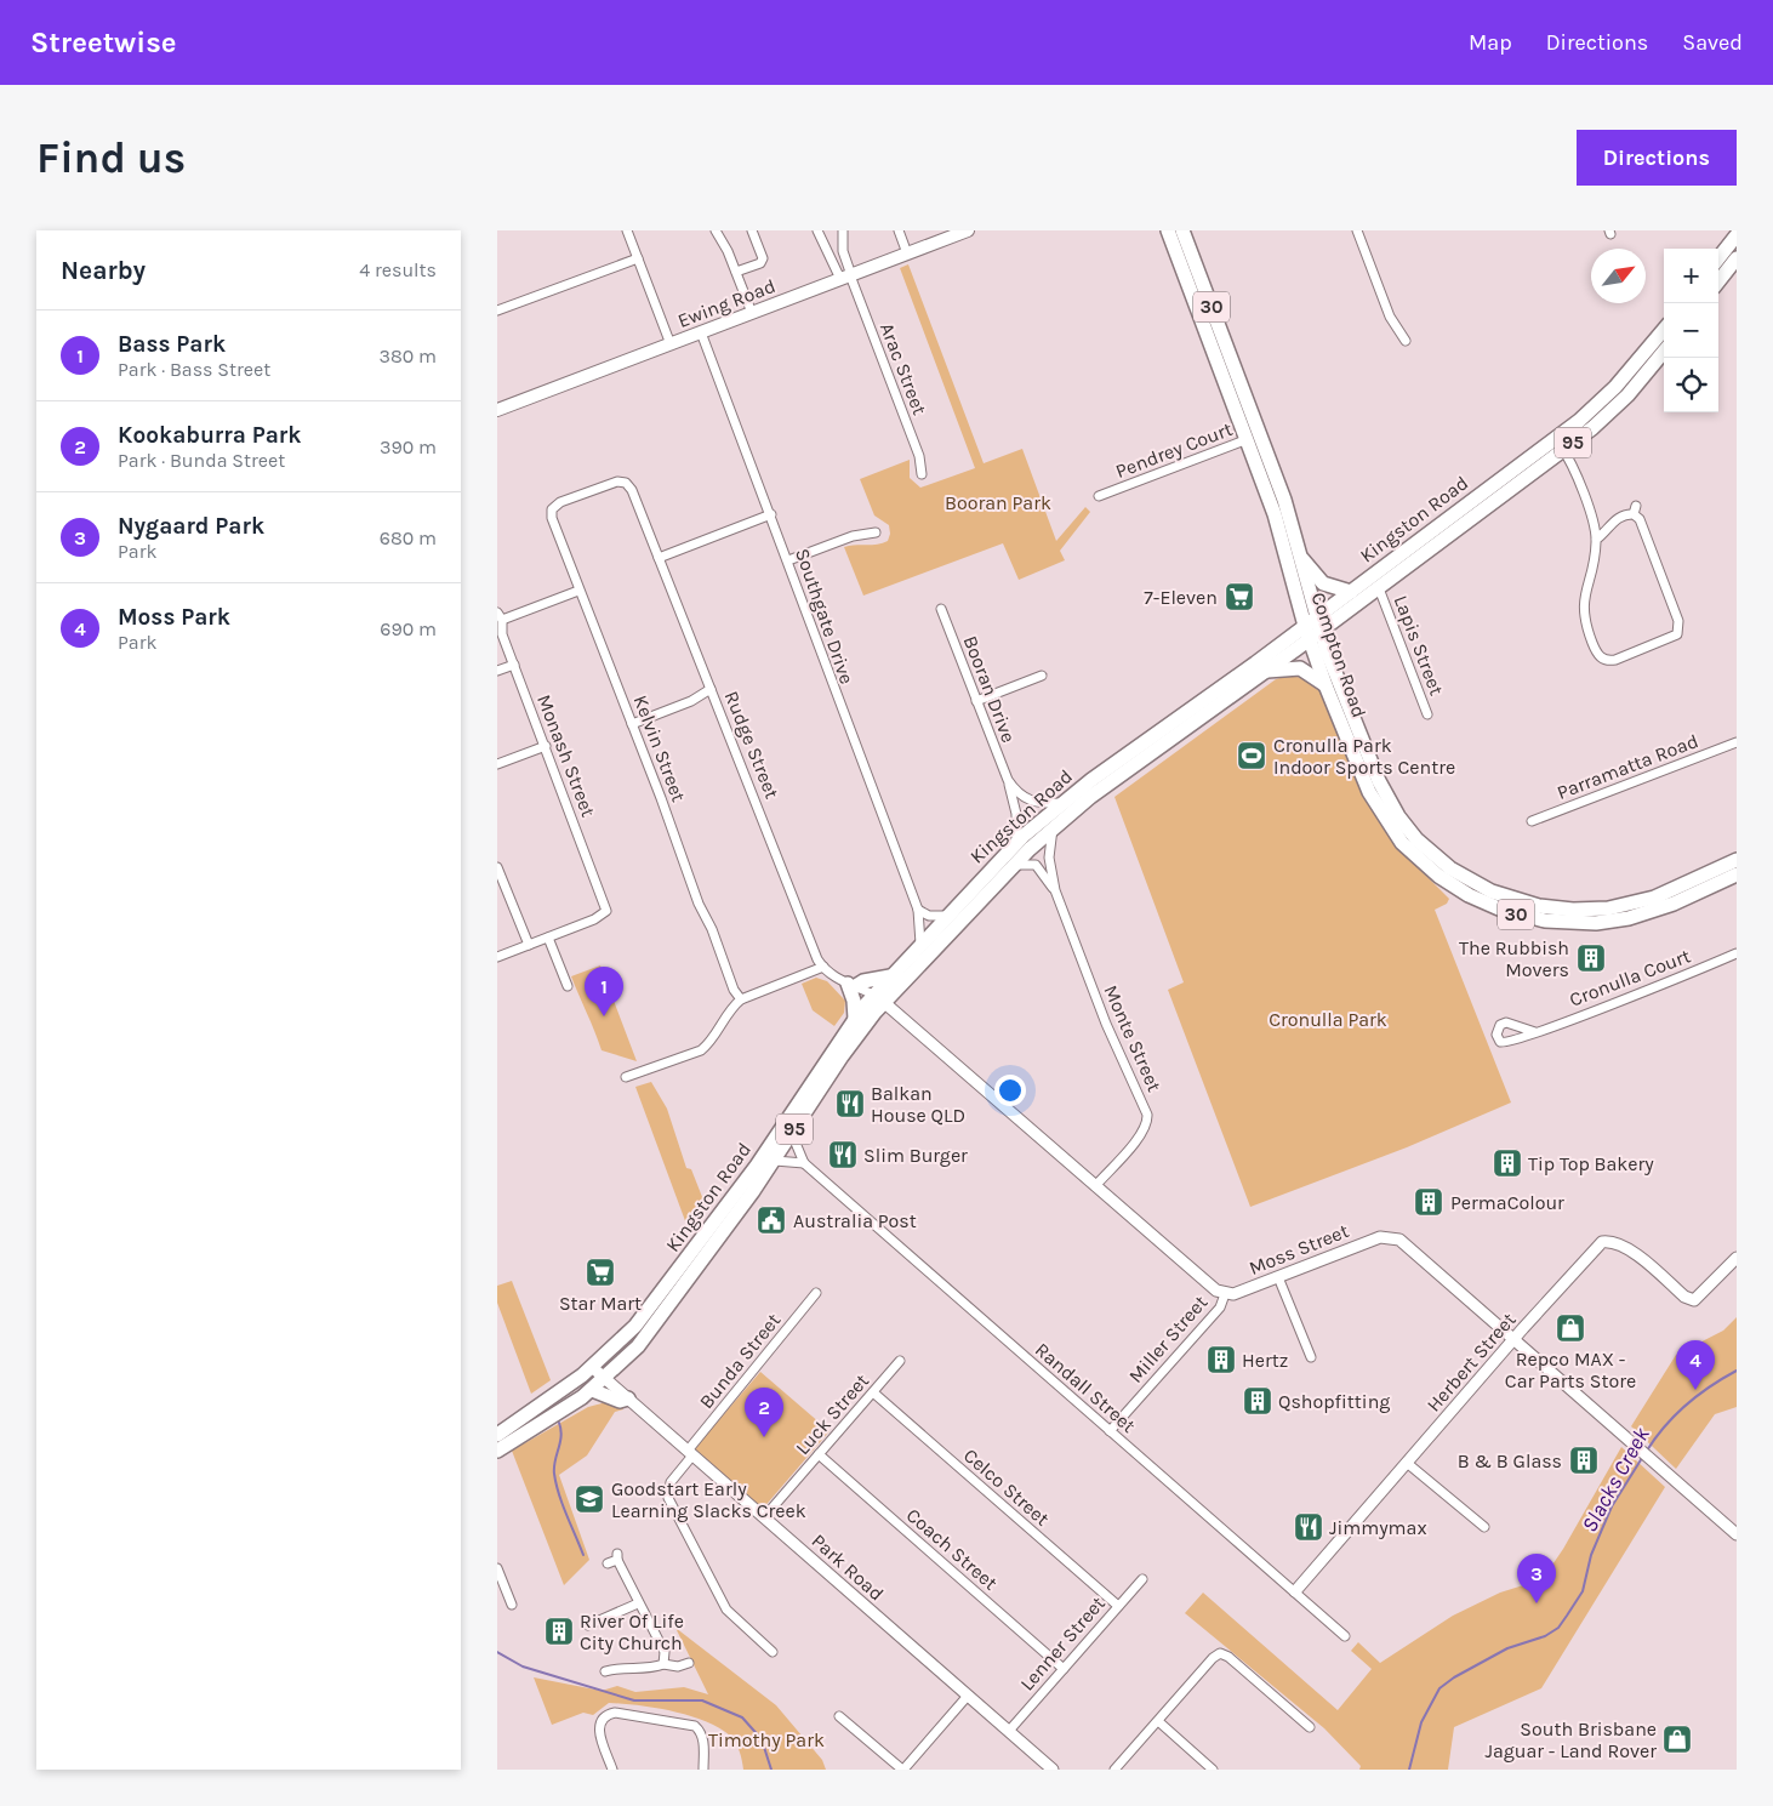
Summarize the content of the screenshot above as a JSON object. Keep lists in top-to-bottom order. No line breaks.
{"streets":{"main road":["Ewing Road","30","95","Kingston Road","Compton Road"],"street":["Arac Street","Pendrey Court","Southgate Drive","Lapis Street","Booran Drive","Rudge Street","Kelvin Street","Monash Street","Parramatta Road","Cronulla Court","Monte Street","Moss Street","Miller Street","Bunda Street","Herbert Street","Randall Street","Luck Street","Celco Street","Coach Street","Park Road","Lenner Street"]},"crossings":[["Ewing Road","Arac Street"],["Ewing Road","Southgate Drive"],["Pendrey Court","Compton Road"],["Kingston Road","Southgate Drive"],["Kingston Road","Lapis Street"],["Kingston Road","Compton Road"],["Kingston Road","Booran Drive"],["Kingston Road","Monte Street"],["Kingston Road","Randall Street"],["Kingston Road","Park Road"],["Rudge Street","Kelvin Street"],["Moss Street","Miller Street"],["Moss Street","Herbert Street"],["Miller Street","Randall Street"],["Bunda Street","Park Road"],["Herbert Street","Randall Street"],["Luck Street","Celco Street"],["Luck Street","Coach Street"],["Luck Street","Park Road"],["Celco Street","Lenner Street"],["Coach Street","Lenner Street"],["Park Road","Lenner Street"]],"water":["Slacks Creek"],"parks":["Booran Park","Cronulla Park","Timothy Park"],"places":{"supermarket":["7-Eleven","Star Mart"],"sports":["Cronulla Park Indoor Sports Centre"],"building":["The Rubbish Movers","Tip Top Bakery","PermaColour","Hertz","Qshopfitting","B & B Glass","River Of Life City Church"],"restaurant":["Balkan House QLD","Slim Burger","Jimmymax"],"public building":["Australia Post"],"shop":["Repco MAX - Car Parts Store","South Brisbane Jaguar - Land Rover"],"school or university":["Goodstart Early Learning Slacks Creek"]},"north":"top right","page":{"header":"Streetwise","nav":["Map","Directions","Saved"],"buttons":"Directions","title":"Find us","heading":["Nearby","4 results"],"map_buttons":["+","−"],"list":[{"mark":"1","name":"Bass Park","note":"Park · Bass Street","value":"380 m"},{"mark":"2","name":"Kookaburra Park","note":"Park · Bunda Street","value":"390 m"},{"mark":"3","name":"Nygaard Park","note":"Park","value":"680 m"},{"mark":"4","name":"Moss Park","note":"Park","value":"690 m"}],"pins":["1","4","2","3"]}}
